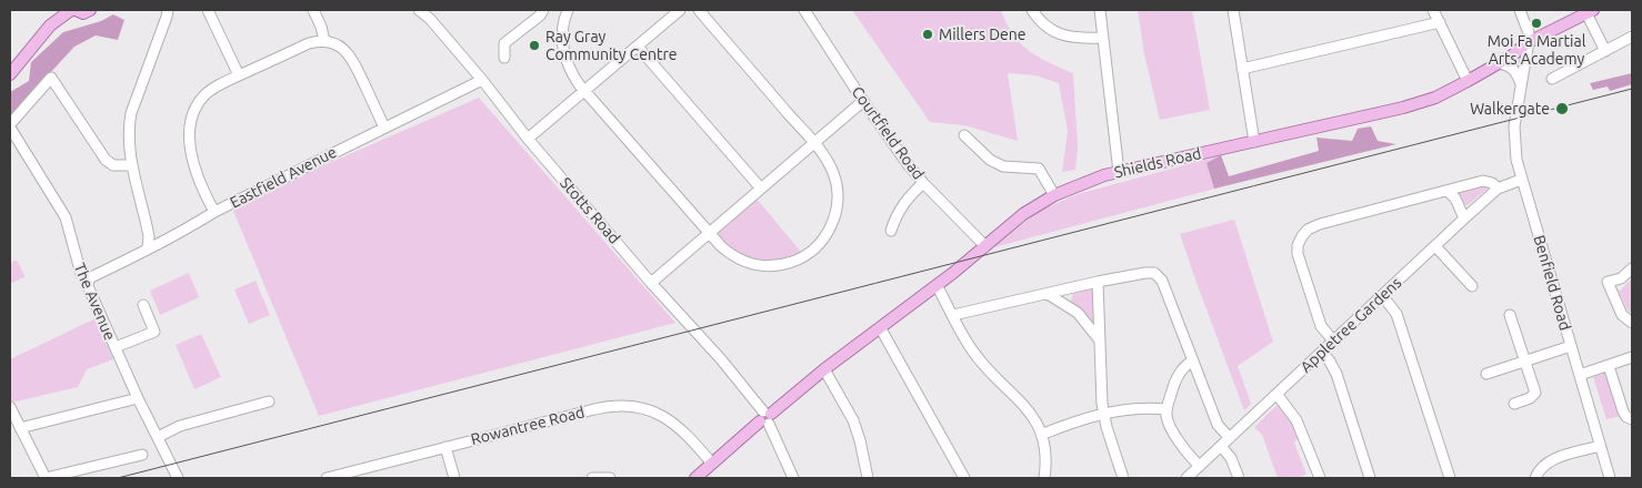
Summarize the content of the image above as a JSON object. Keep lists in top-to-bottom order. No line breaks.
{"streets":{"main road":["Shields Road"],"street":["Courtfield Road","Eastfield Avenue","Stotts Road","Benfield Road","The Avenue","Appletree Gardens","Rowantree Road"]},"crossings":[["Courtfield Road","Shields Road"],["Shields Road","Stotts Road"],["Shields Road","Benfield Road"],["Shields Road","Rowantree Road"],["Eastfield Avenue","Stotts Road"],["Eastfield Avenue","The Avenue"],["Benfield Road","Appletree Gardens"]],"places":["Moi Fa Martial Arts Academy","Millers Dene","Ray Gray Community Centre","Walkergate"]}
